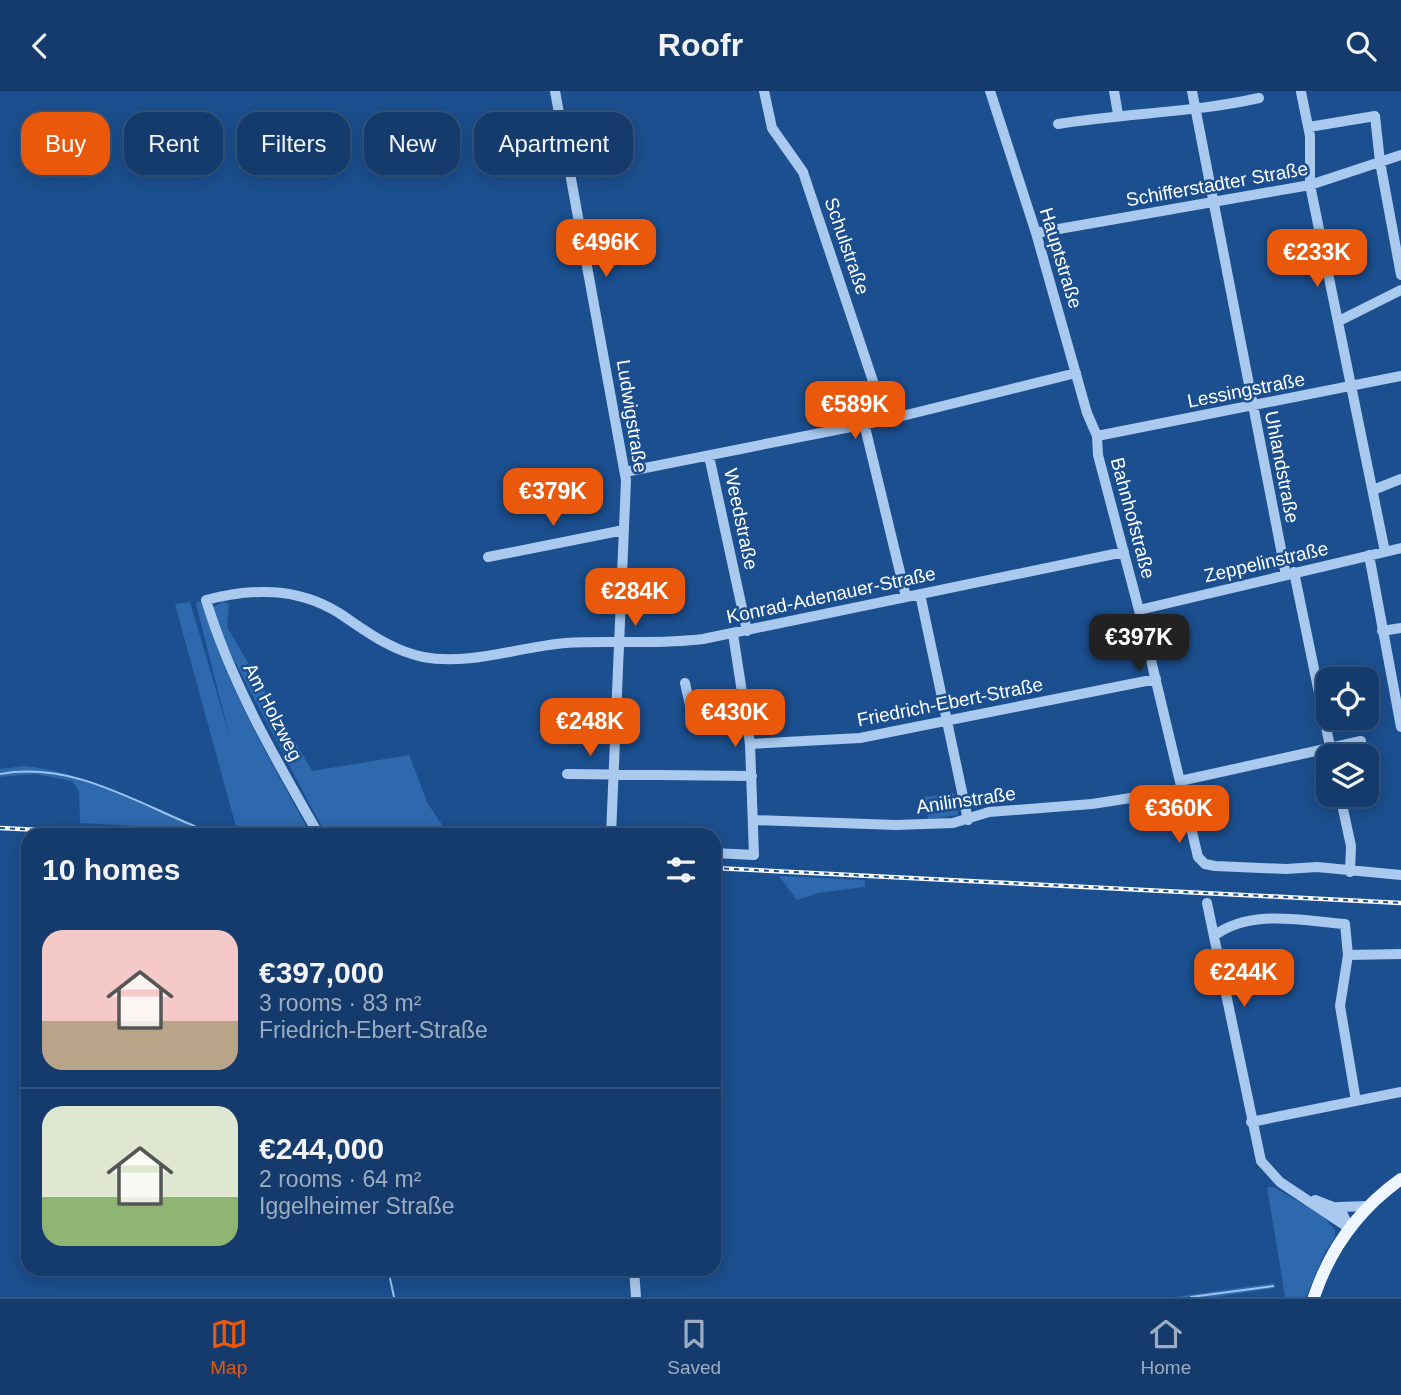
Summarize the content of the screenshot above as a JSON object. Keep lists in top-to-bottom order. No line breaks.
{"streets":{"street":["Schifferstadter Straße","Schulstraße","Hauptstraße","Lessingstraße","Ludwigstraße","Uhlandstraße","Bahnhofstraße","Weedstraße","Zeppelinstraße","Konrad-Adenauer-Straße","Friedrich-Ebert-Straße","Am Holzweg","Anilinstraße"]},"crossings":[["Schifferstadter Straße","Hauptstraße"],["Schifferstadter Straße","Uhlandstraße"],["Hauptstraße","Lessingstraße"],["Hauptstraße","Bahnhofstraße"],["Lessingstraße","Uhlandstraße"],["Lessingstraße","Bahnhofstraße"],["Ludwigstraße","Konrad-Adenauer-Straße"],["Uhlandstraße","Zeppelinstraße"],["Bahnhofstraße","Zeppelinstraße"],["Bahnhofstraße","Konrad-Adenauer-Straße"],["Bahnhofstraße","Friedrich-Ebert-Straße"],["Bahnhofstraße","Anilinstraße"],["Weedstraße","Konrad-Adenauer-Straße"],["Konrad-Adenauer-Straße","Am Holzweg"]],"page":{"header":"Roofr","chip":["Buy","Rent","Filters","New","Apartment"],"price":["€496K","€233K","€589K","€379K","€284K","€397K","€430K","€248K","€360K","€244K"],"heading":"10 homes","list":[{"name":"€397,000","note":"3 rooms · 83 m² · Friedrich-Ebert-Straße"},{"name":"€244,000","note":"2 rooms · 64 m² · Iggelheimer Straße"}],"tabs":["Map","Saved","Home"]}}
